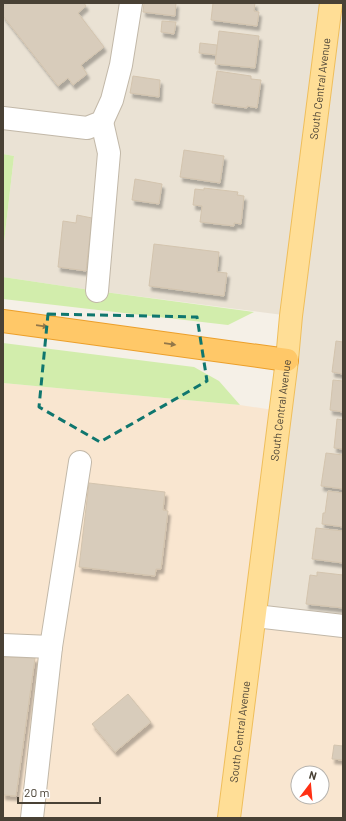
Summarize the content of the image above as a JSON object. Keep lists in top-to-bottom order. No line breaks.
{"streets":{"main road":["South Central Avenue"]},"scale_bar":"20 m","north":"top"}
